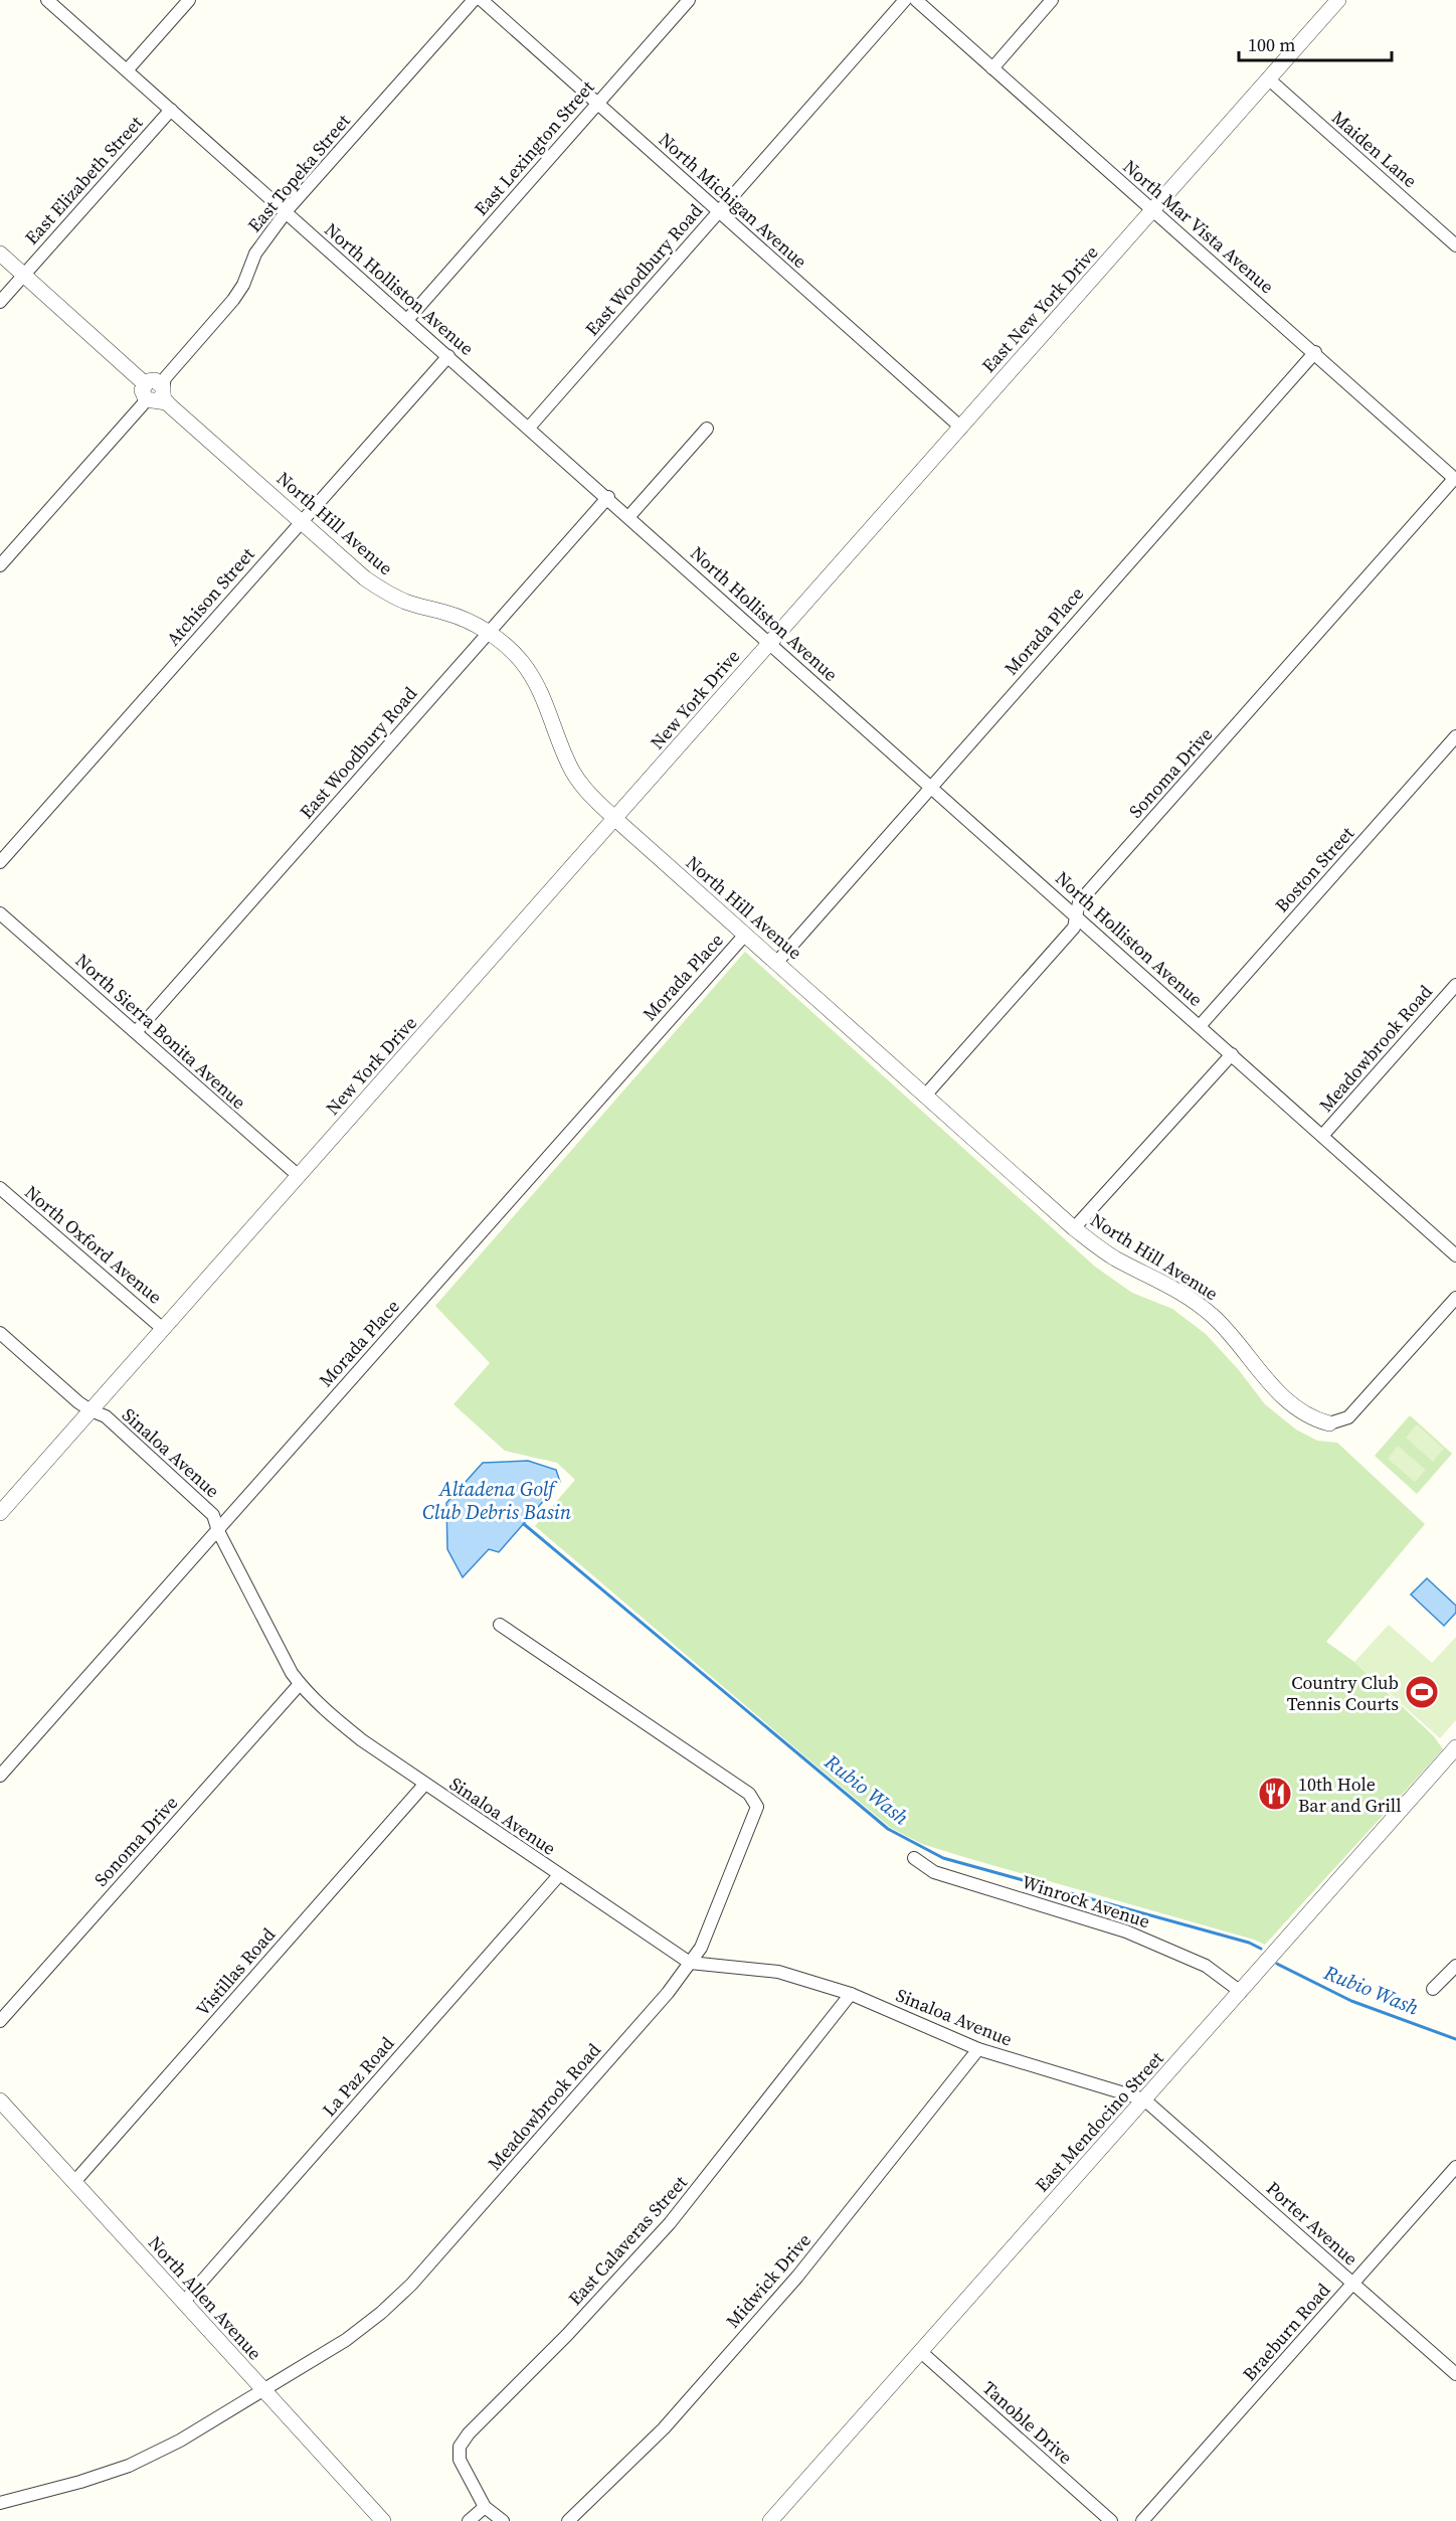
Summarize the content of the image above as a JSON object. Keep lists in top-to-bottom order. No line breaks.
{"streets":{"street":["East Lexington Street","Maiden Lane","East Topeka Street","East Elizabeth Street","North Michigan Avenue","North Mar Vista Avenue","East Woodbury Road","North Holliston Avenue","East New York Drive","North Hill Avenue","Atchison Street","Morada Place","New York Drive","Sonoma Drive","Boston Street","North Sierra Bonita Avenue","Meadowbrook Road","North Oxford Avenue","Sinaloa Avenue","Winrock Avenue","Vistillas Road","La Paz Road","East Mendocino Street","Porter Avenue","East Calaveras Street","Midwick Drive","North Allen Avenue","Braeburn Road","Tanoble Drive"]},"crossings":[["East Lexington Street","North Michigan Avenue"],["East Lexington Street","North Holliston Avenue"],["Maiden Lane","East New York Drive"],["East Topeka Street","North Holliston Avenue"],["East Topeka Street","North Hill Avenue"],["East Elizabeth Street","North Holliston Avenue"],["East Elizabeth Street","North Hill Avenue"],["North Michigan Avenue","East Woodbury Road"],["North Michigan Avenue","East New York Drive"],["North Mar Vista Avenue","East New York Drive"],["North Mar Vista Avenue","Morada Place"],["North Mar Vista Avenue","Sonoma Drive"],["East Woodbury Road","North Holliston Avenue"],["East Woodbury Road","North Hill Avenue"],["East Woodbury Road","North Sierra Bonita Avenue"],["North Holliston Avenue","East New York Drive"],["North Holliston Avenue","Atchison Street"],["North Holliston Avenue","Morada Place"],["North Holliston Avenue","New York Drive"],["North Holliston Avenue","Sonoma Drive"],["North Holliston Avenue","Boston Street"],["North Holliston Avenue","Meadowbrook Road"],["East New York Drive","New York Drive"],["North Hill Avenue","Atchison Street"],["North Hill Avenue","Morada Place"],["North Hill Avenue","New York Drive"],["North Hill Avenue","Sonoma Drive"],["Morada Place","Sinaloa Avenue"],["New York Drive","North Sierra Bonita Avenue"],["New York Drive","North Oxford Avenue"],["New York Drive","Sinaloa Avenue"],["Sonoma Drive","Sinaloa Avenue"],["Meadowbrook Road","Sinaloa Avenue"],["Meadowbrook Road","North Allen Avenue"],["Sinaloa Avenue","Vistillas Road"],["Sinaloa Avenue","La Paz Road"],["Sinaloa Avenue","East Mendocino Street"],["Sinaloa Avenue","Porter Avenue"],["Sinaloa Avenue","East Calaveras Street"],["Sinaloa Avenue","Midwick Drive"],["Winrock Avenue","East Mendocino Street"],["Vistillas Road","North Allen Avenue"],["La Paz Road","North Allen Avenue"],["East Mendocino Street","Porter Avenue"],["East Mendocino Street","Tanoble Drive"],["Porter Avenue","Braeburn Road"]],"water":["Altadena Golf Club Debris Basin","Rubio Wash"],"places":{"sports":["Country Club Tennis Courts"],"restaurant":["10th Hole Bar and Grill"]},"scale_bar":"100 m"}
